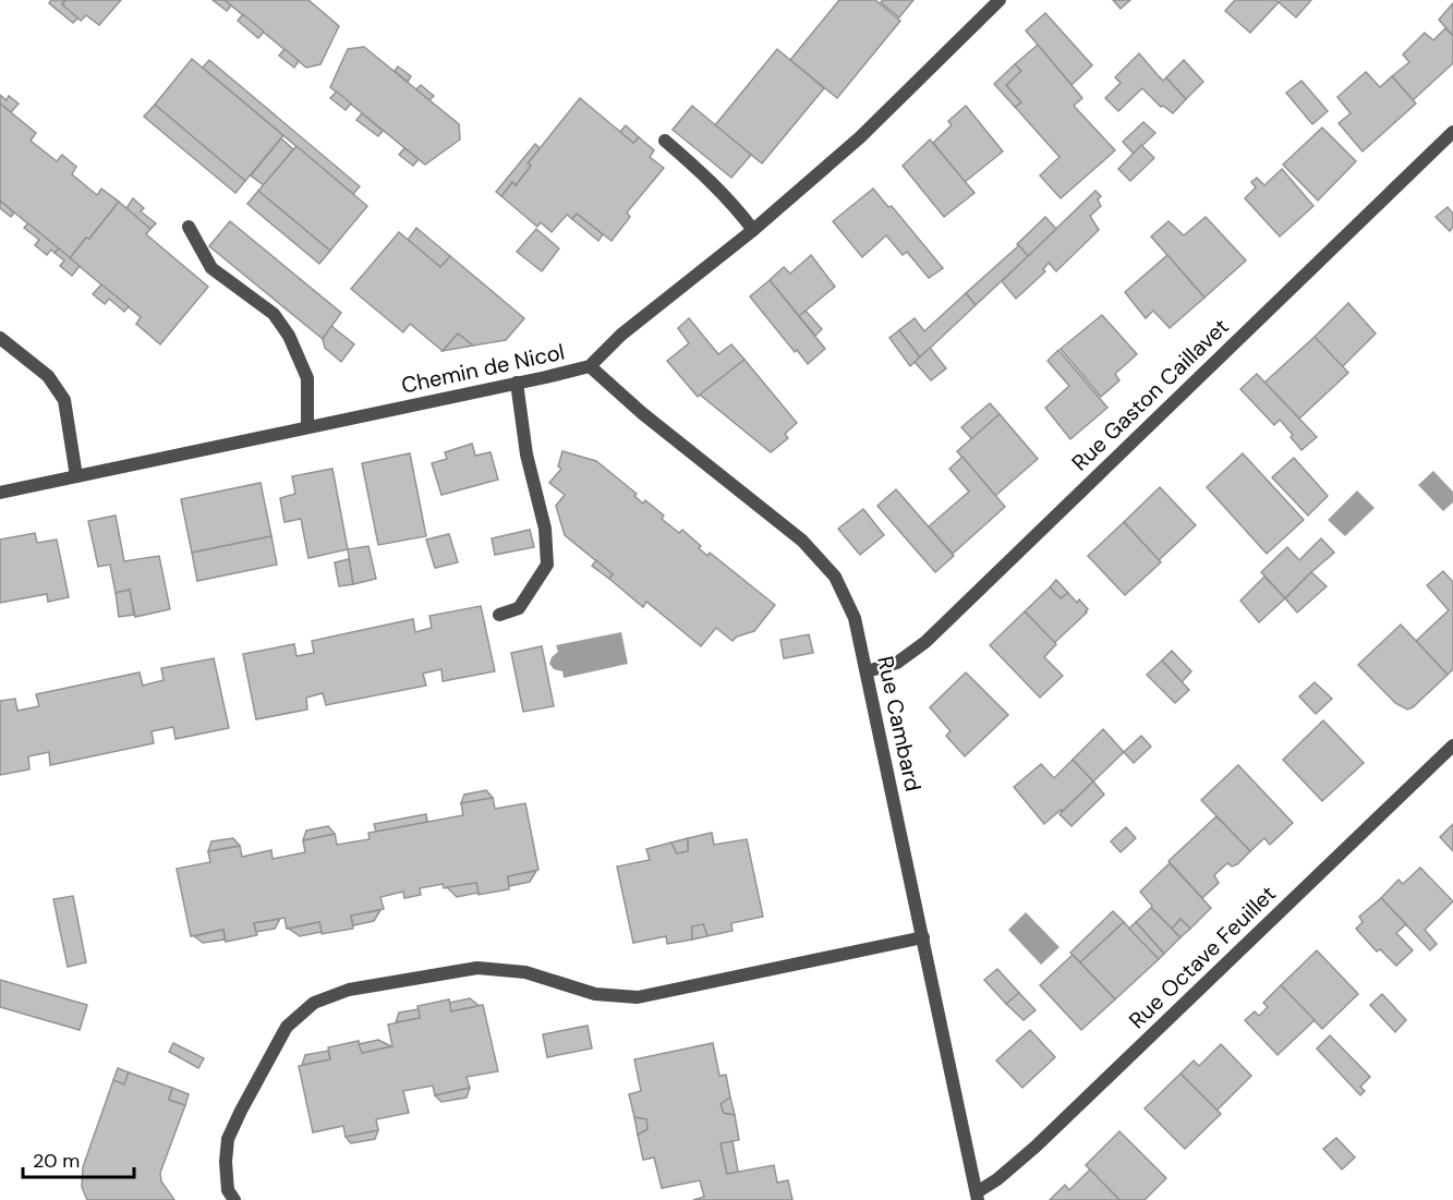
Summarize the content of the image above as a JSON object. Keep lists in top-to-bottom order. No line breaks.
{"streets":{"street":["Chemin de Nicol","Rue Gaston Caillavet","Rue Cambard","Rue Octave Feuillet"]},"crossings":[["Chemin de Nicol","Rue Cambard"],["Rue Gaston Caillavet","Rue Cambard"],["Rue Cambard","Rue Octave Feuillet"]],"scale_bar":"20 m"}
